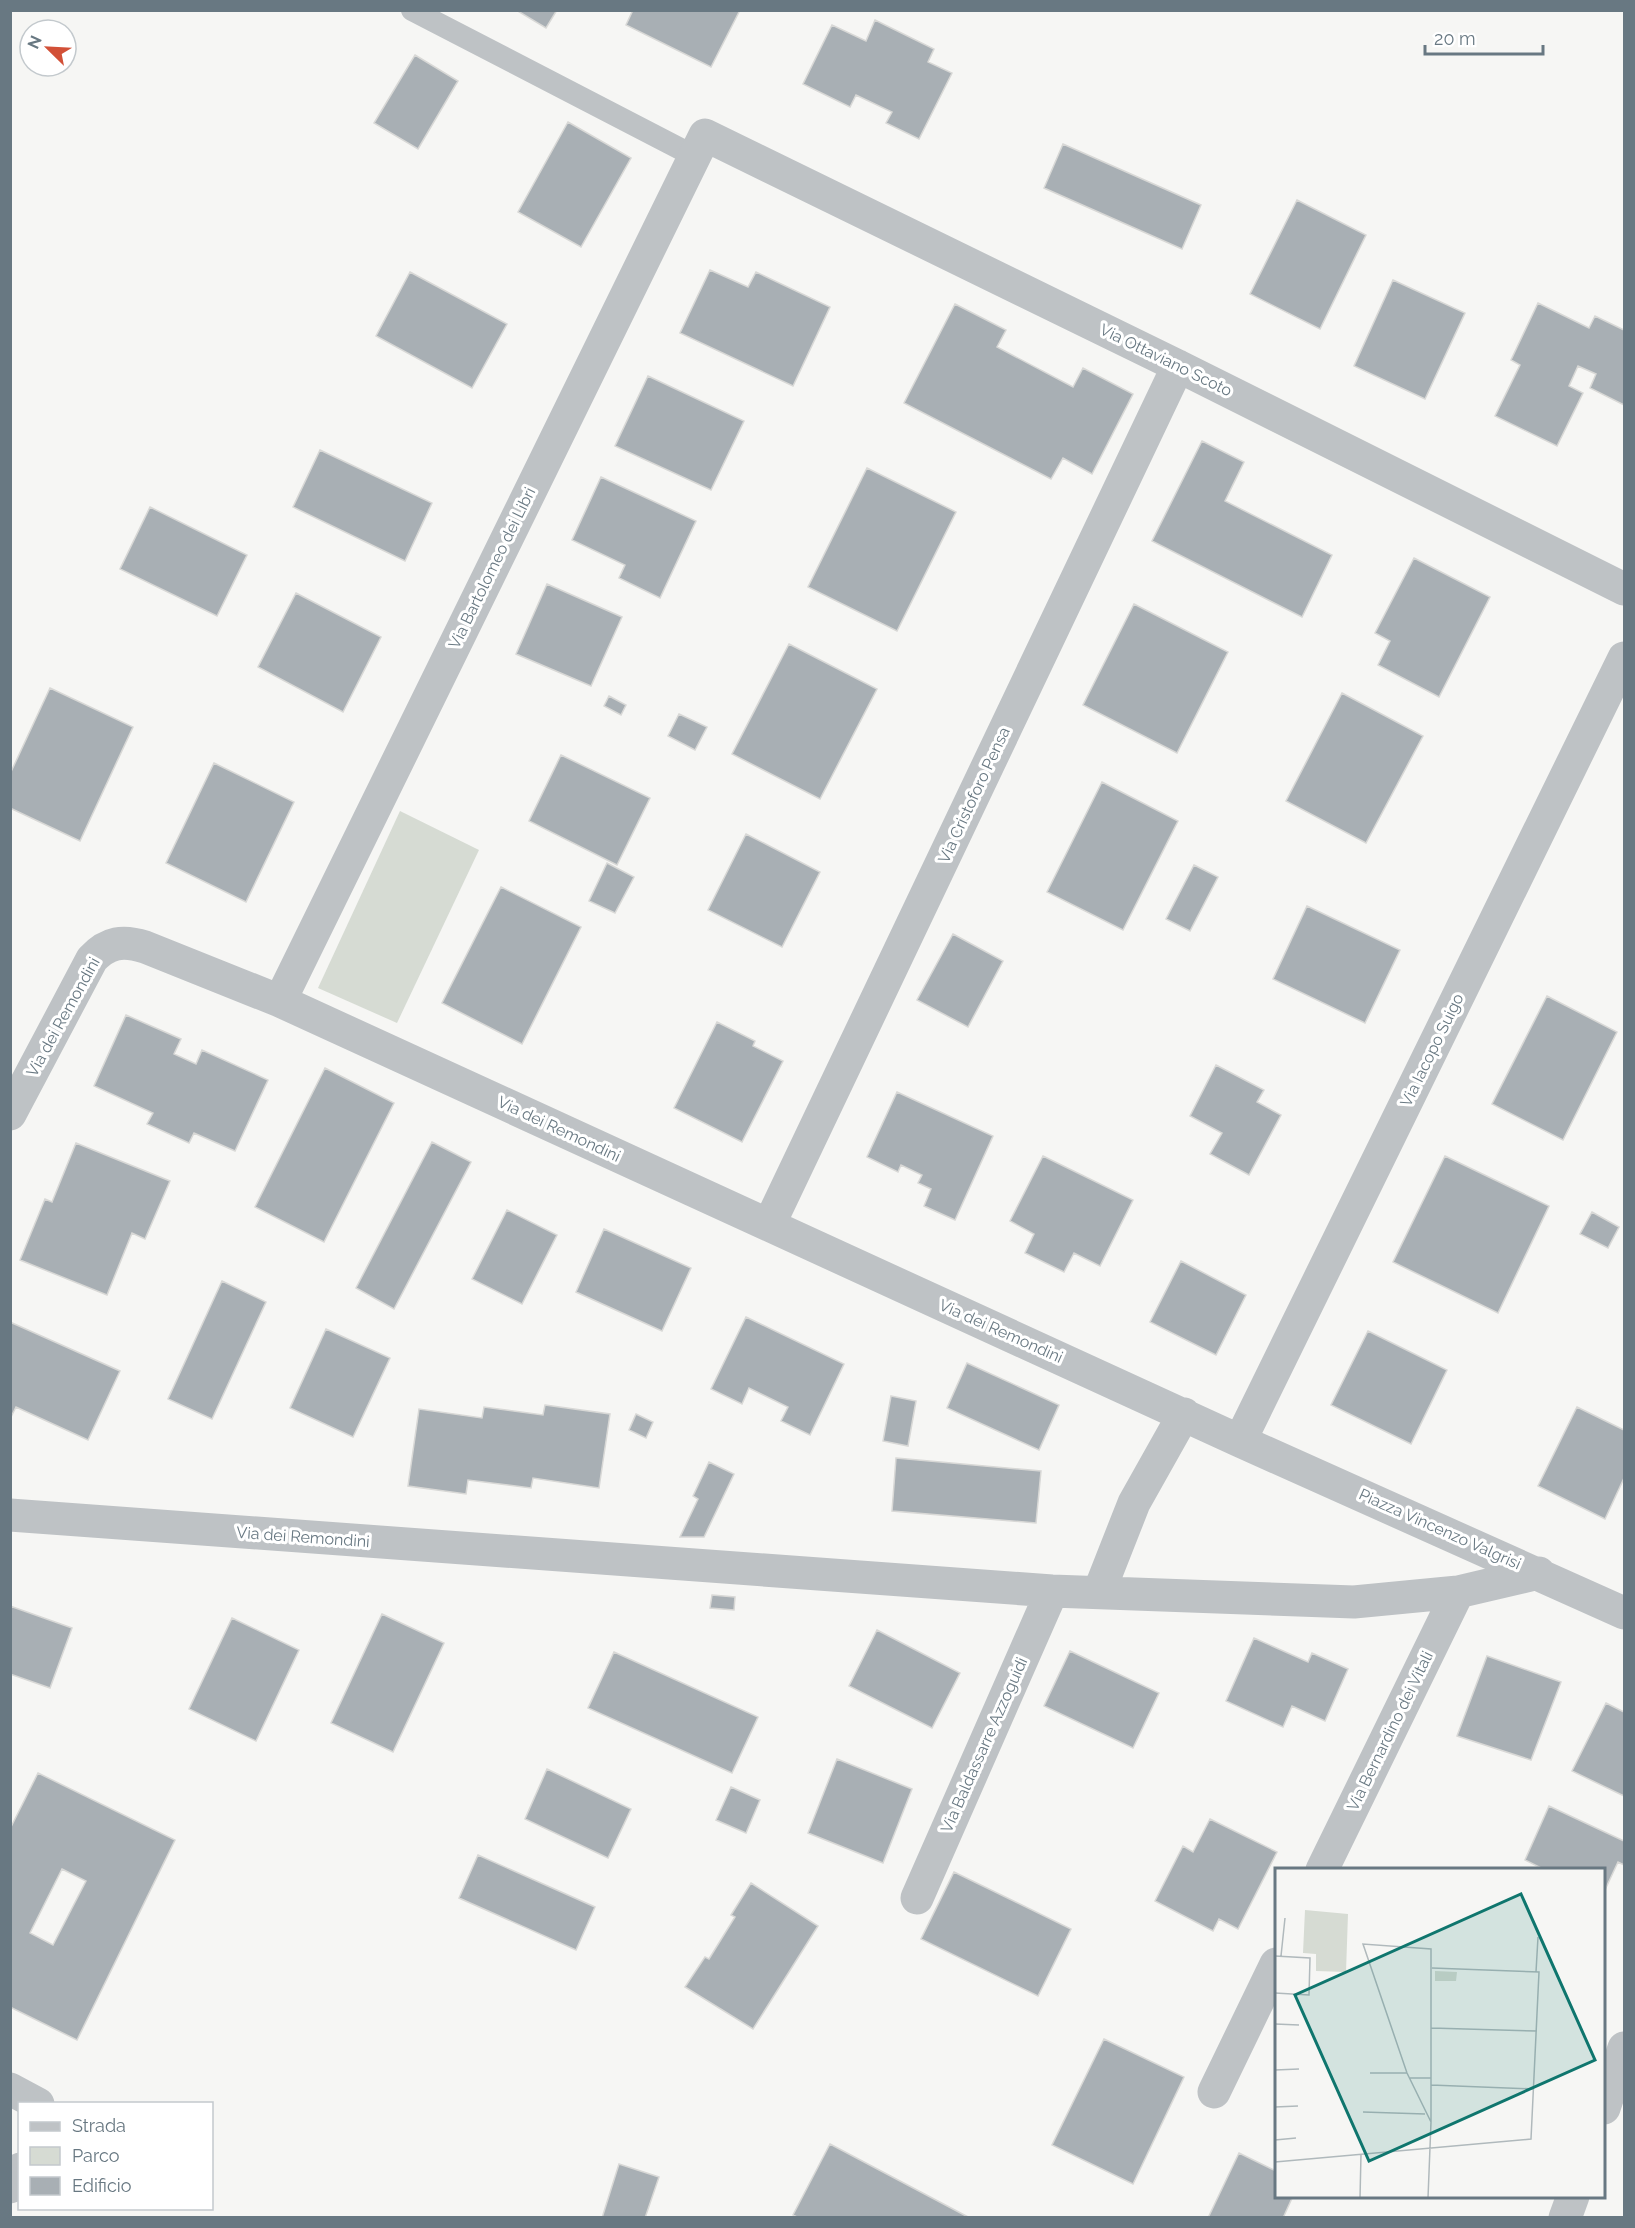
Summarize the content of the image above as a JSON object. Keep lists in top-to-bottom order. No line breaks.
{"streets":{"street":["Via Ottaviano Scoto","Via Bartolomeo dei Libri","Via Cristoforo Pensa","Via dei Remondini","Via Iacopo Suigo","Piazza Vincenzo Valgrisi","Via Bernardino dei Vitali","Via Baldassarre Azzoguidi"]},"crossings":[["Via Ottaviano Scoto","Via Bartolomeo dei Libri"],["Via Ottaviano Scoto","Via Cristoforo Pensa"],["Via Bartolomeo dei Libri","Via dei Remondini"],["Via Cristoforo Pensa","Via dei Remondini"],["Via dei Remondini","Piazza Vincenzo Valgrisi"],["Via dei Remondini","Via Baldassarre Azzoguidi"],["Via Iacopo Suigo","Piazza Vincenzo Valgrisi"],["Piazza Vincenzo Valgrisi","Via Bernardino dei Vitali"]],"legend":["Strada","Parco","Edificio"],"scale_bar":"20 m","north":"top left"}
